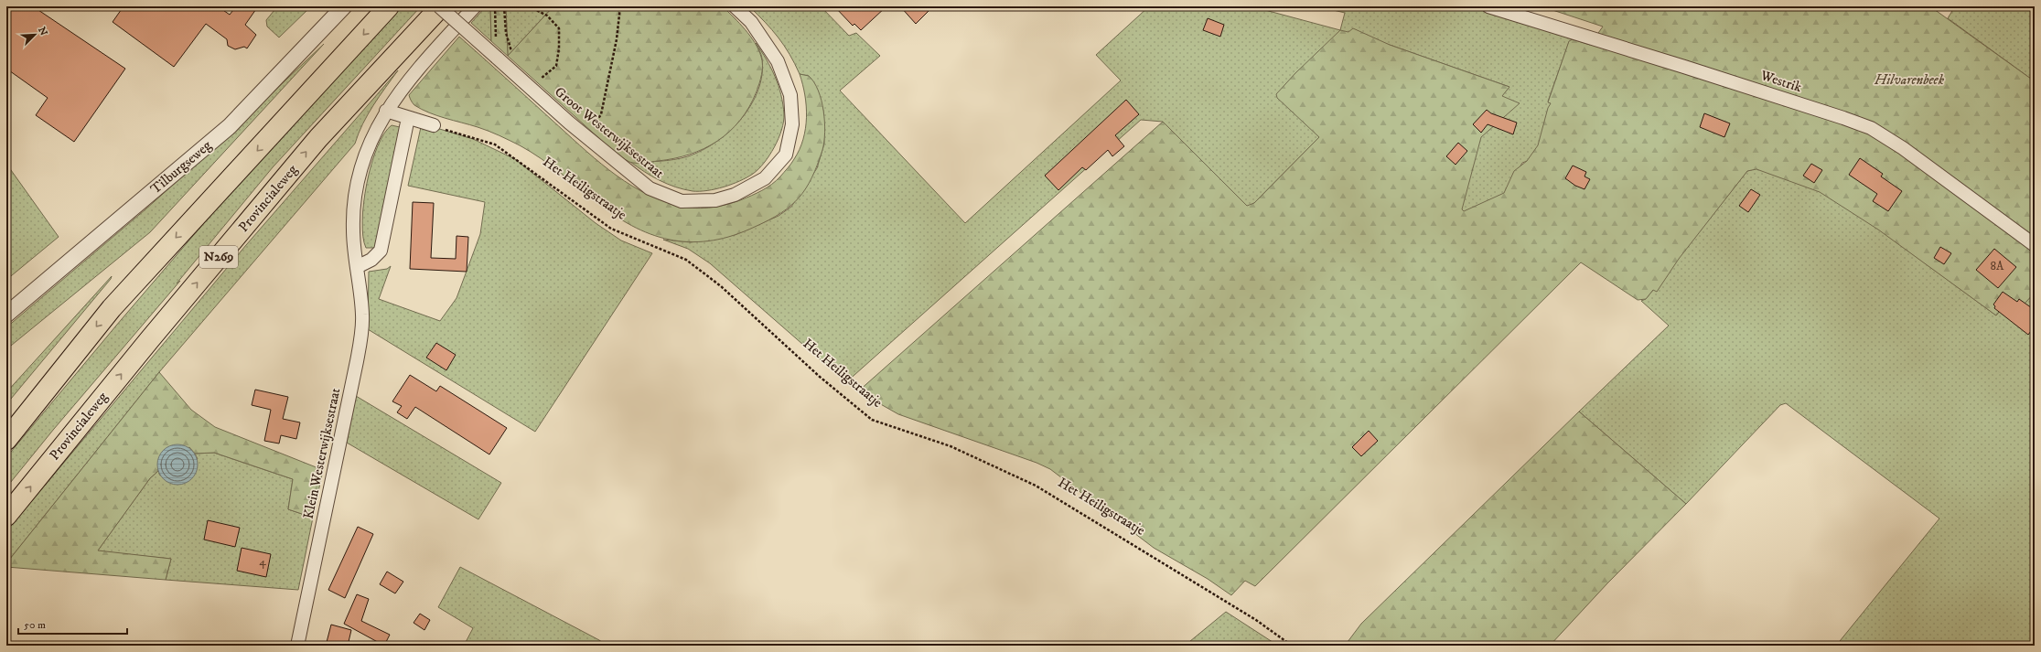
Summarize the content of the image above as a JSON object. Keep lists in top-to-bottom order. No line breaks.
{"streets":{"highway":["Provincialeweg","N269"],"street":["Westrik","Groot Westerwijksestraat","Tilburgseweg","Klein Westerwijksestraat"],"path":["Het Heiligstraatje"]},"crossings":[["Groot Westerwijksestraat","Provincialeweg"]],"parks":["Hilvarenbeek"],"house_numbers":["8A","4"],"scale_bar":"50 m","north":"top right"}
